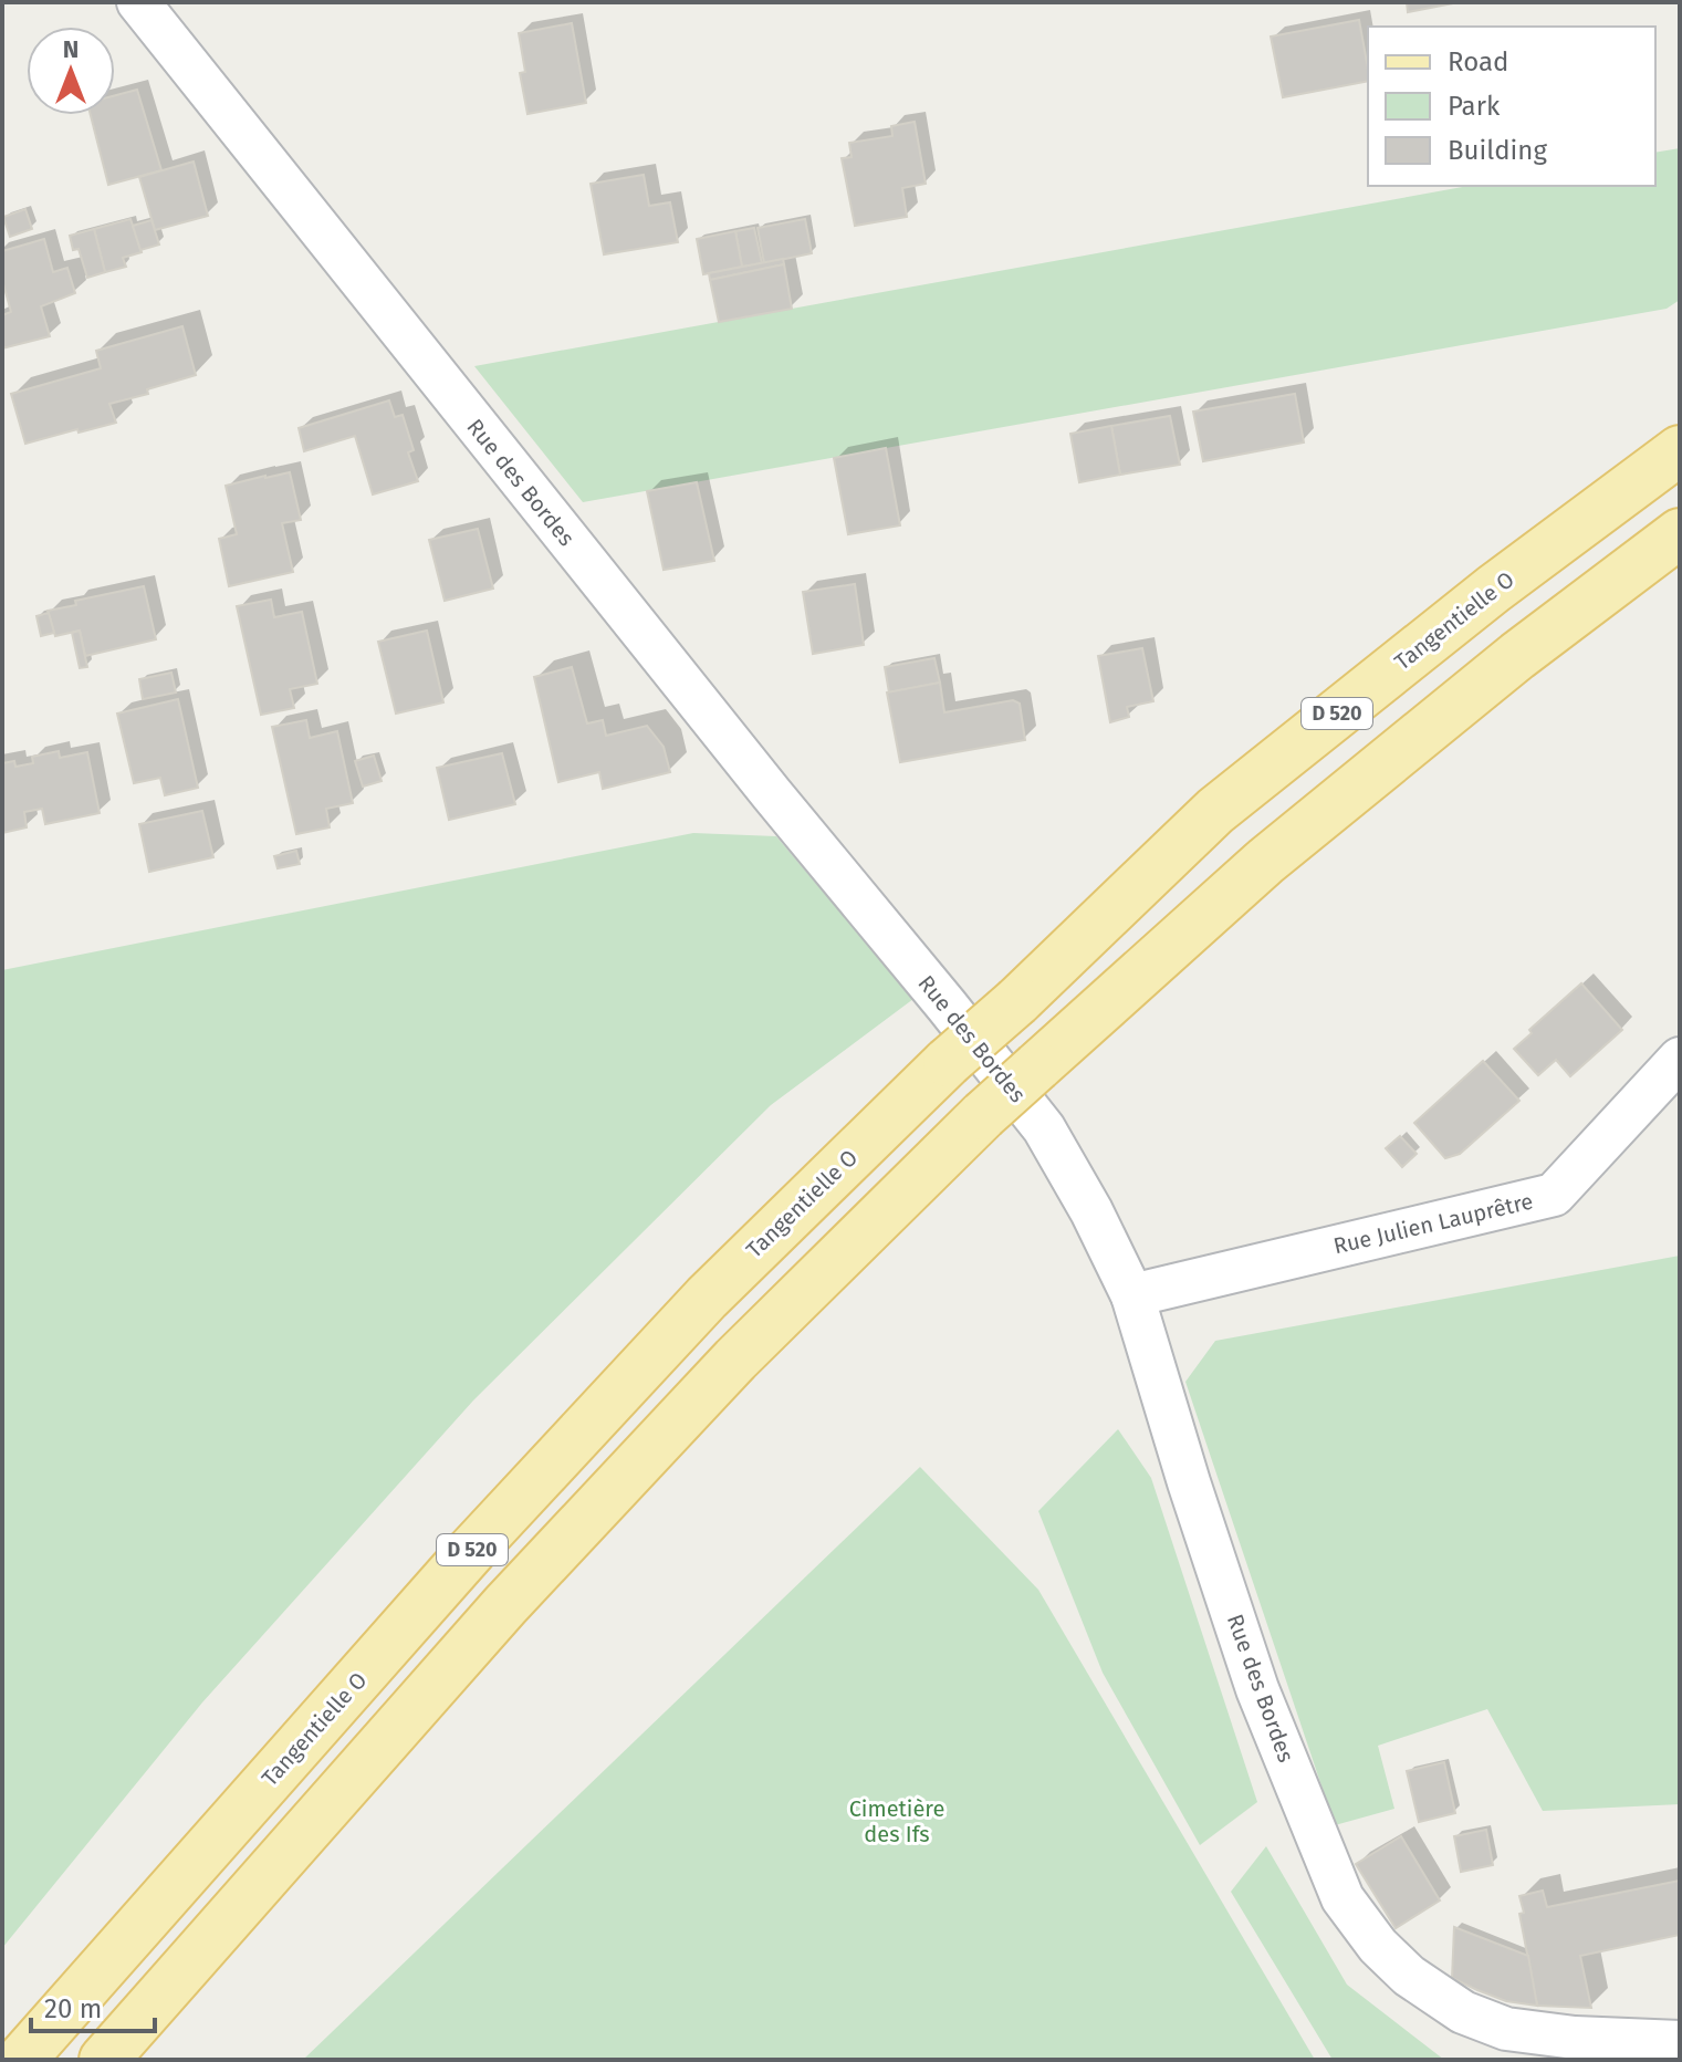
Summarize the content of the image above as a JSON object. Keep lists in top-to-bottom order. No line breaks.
{"streets":{"main road":["Tangentielle O","D 520"],"street":["Rue des Bordes","Rue Julien Lauprêtre"]},"crossings":[["Rue des Bordes","Rue Julien Lauprêtre"]],"parks":["Cimetière des Ifs"],"legend":["Road","Park","Building"],"scale_bar":"20 m","north":"top"}
